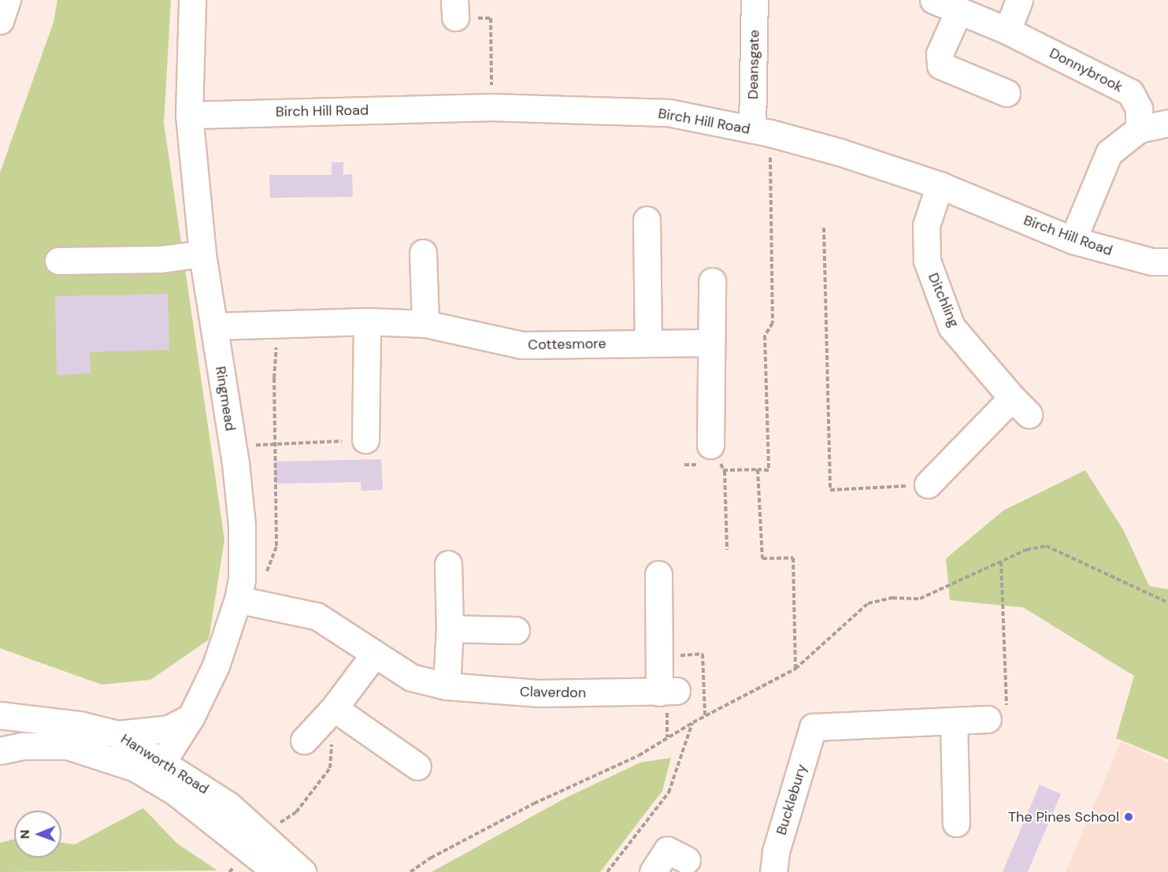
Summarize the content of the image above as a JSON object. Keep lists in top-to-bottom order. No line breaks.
{"streets":{"street":["Deansgate","Donnybrook","Birch Hill Road","Ditchling","Cottesmore","Ringmead","Claverdon","Hanworth Road","Bucklebury"]},"crossings":[["Deansgate","Birch Hill Road"],["Birch Hill Road","Ditchling"],["Birch Hill Road","Ringmead"],["Cottesmore","Ringmead"],["Ringmead","Claverdon"],["Ringmead","Hanworth Road"]],"places":["The Pines School"],"north":"left"}
